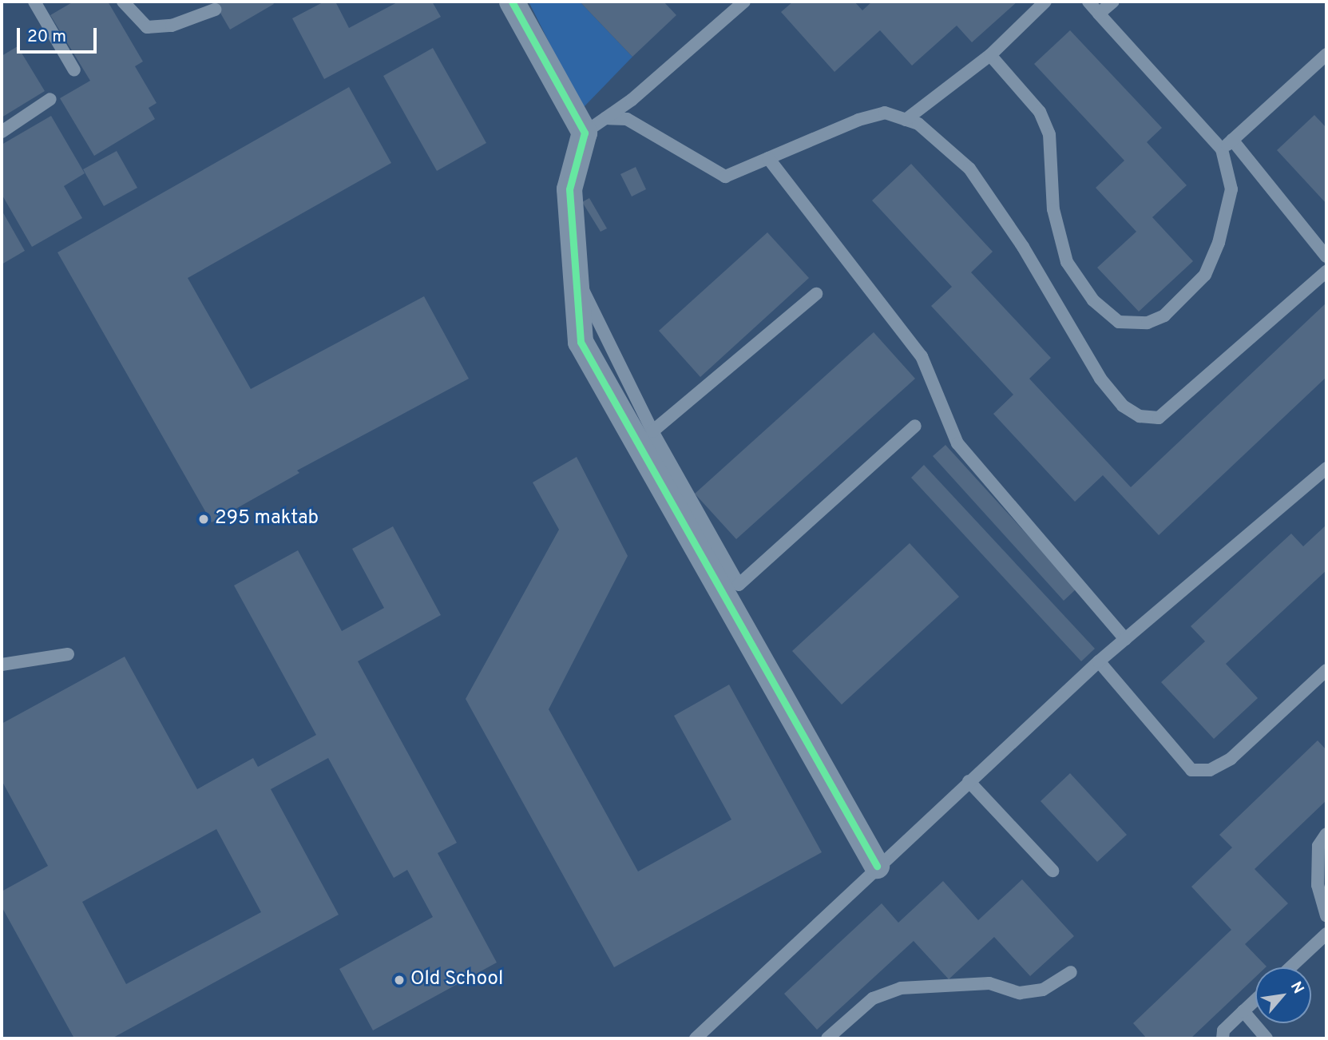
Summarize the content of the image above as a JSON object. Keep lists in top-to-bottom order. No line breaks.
{"places":["295 maktab","Old School"],"scale_bar":"20 m","north":"top right"}
